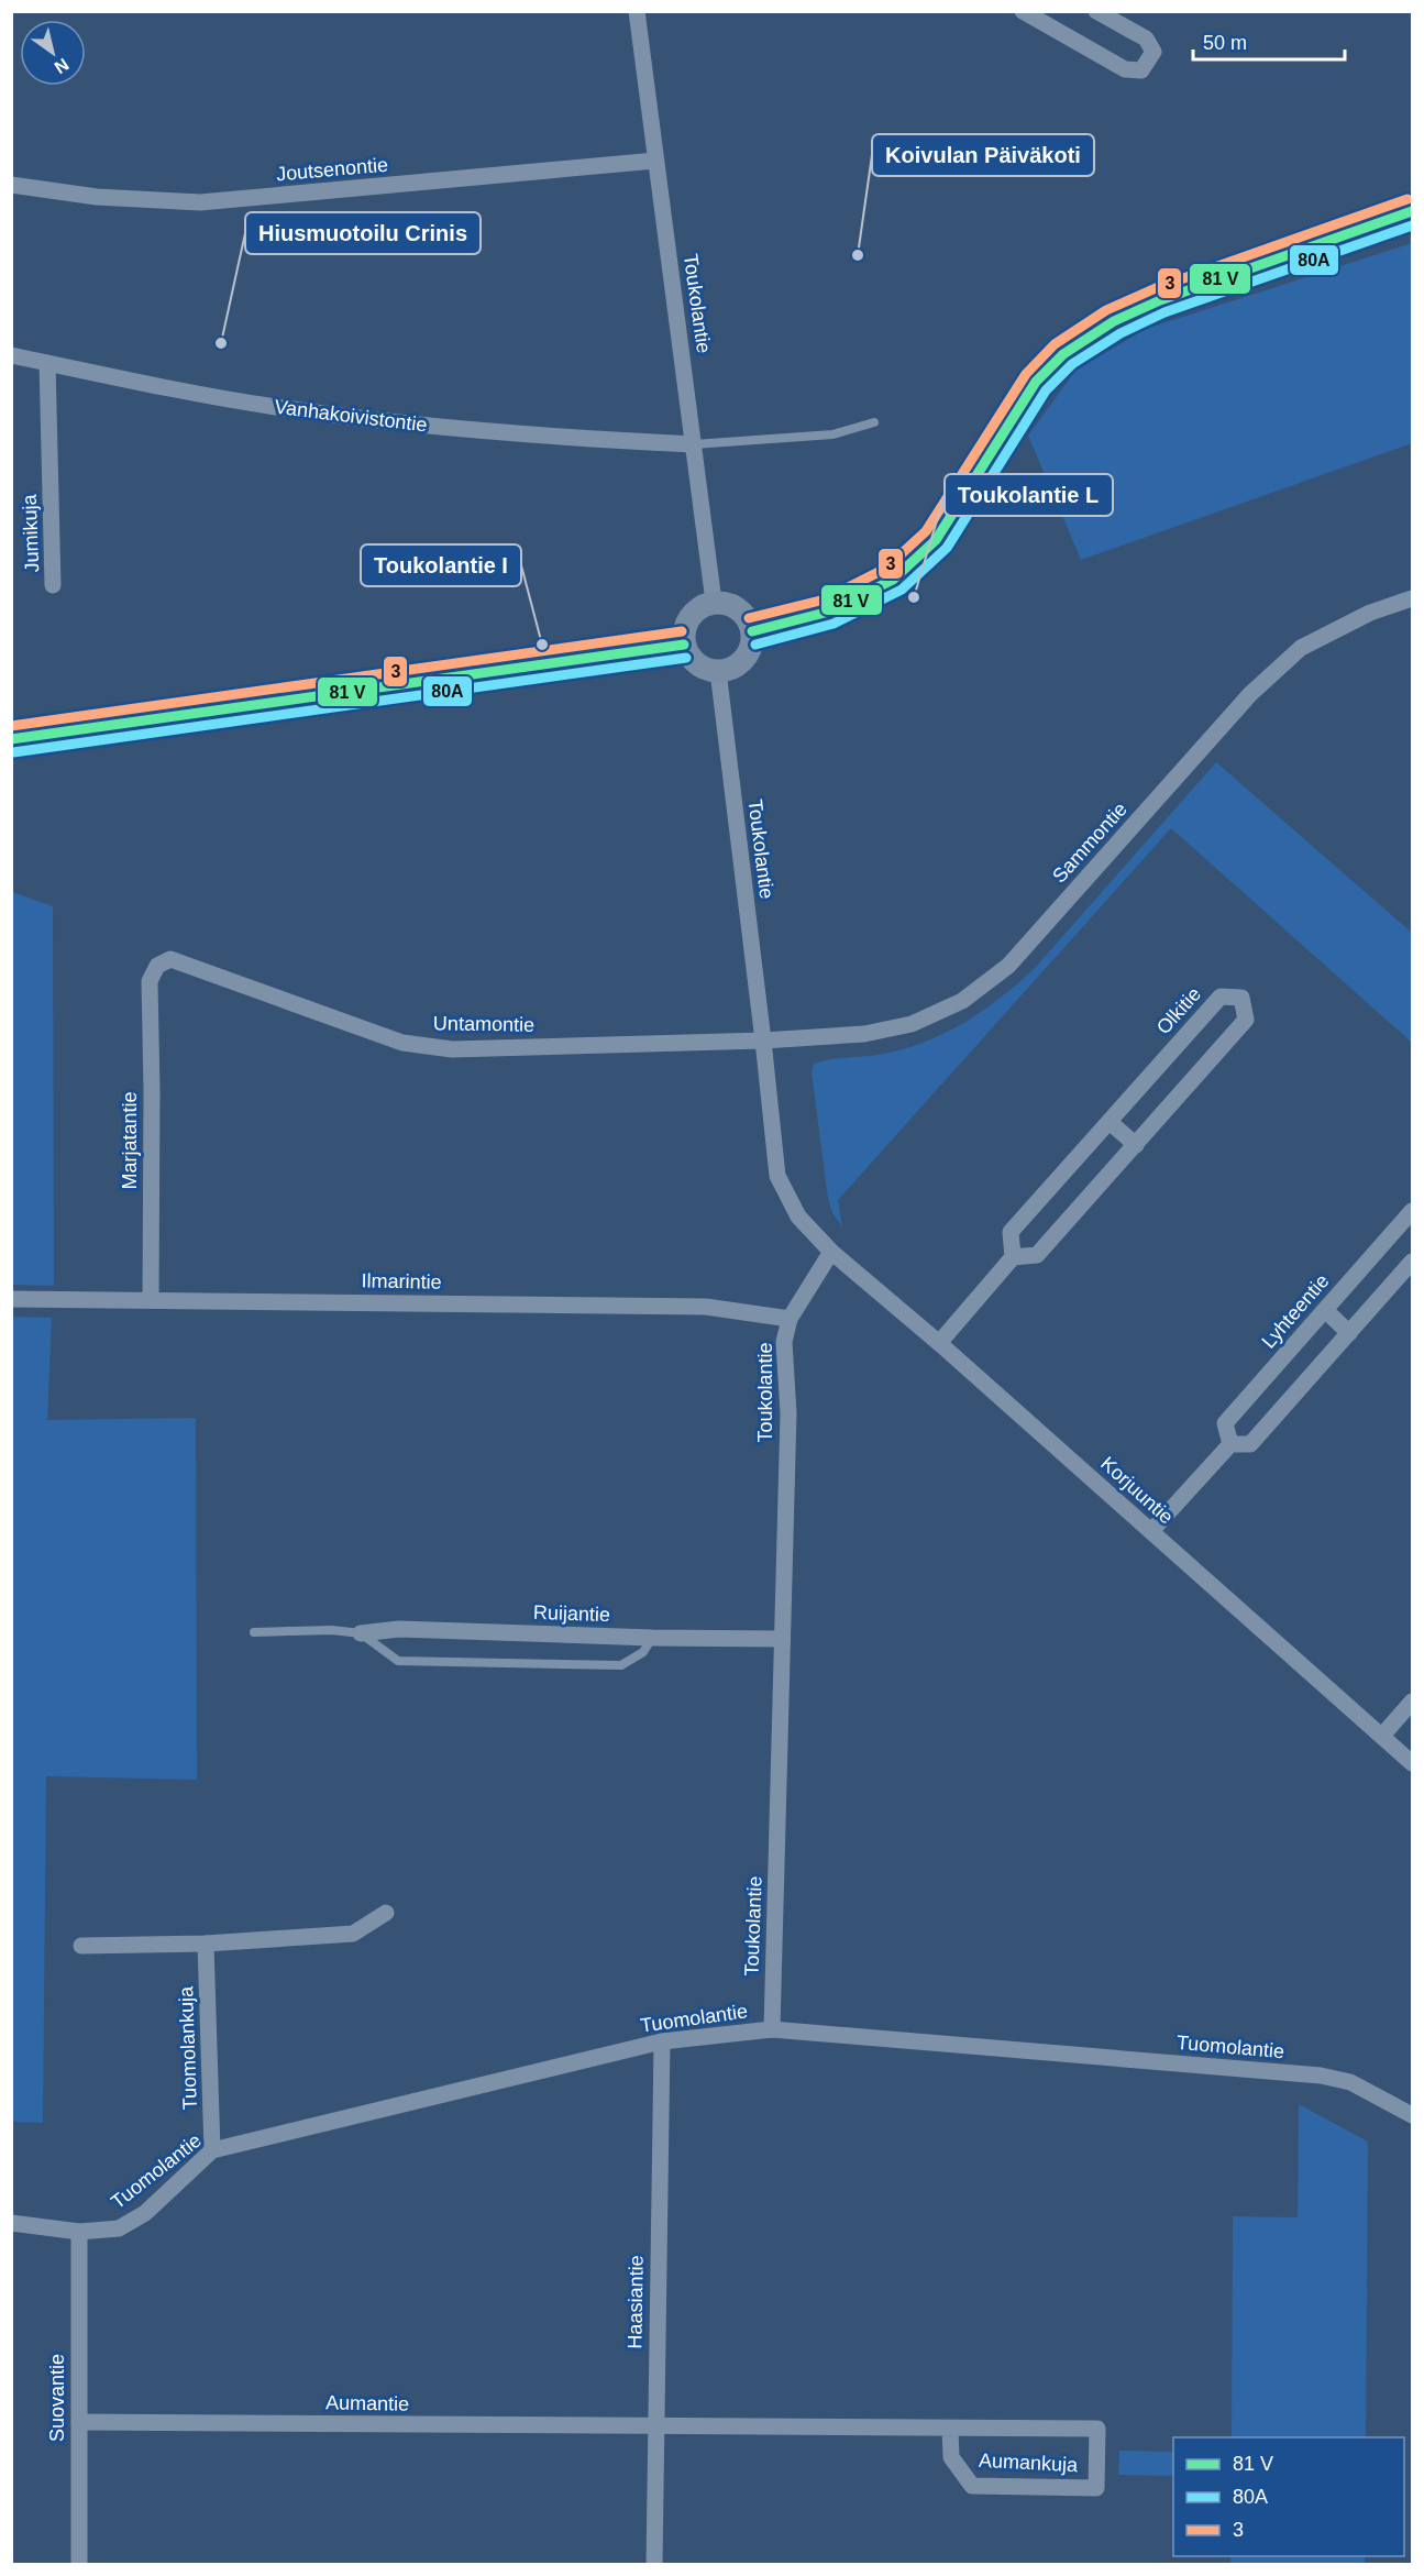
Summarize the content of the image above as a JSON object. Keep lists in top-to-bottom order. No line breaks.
{"streets":{"street":["Joutsenontie","Toukolantie","Vanhakoivistontie","Jumikuja","Sammontie","Olkitie","Untamontie","Marjatantie","Ilmarintie","Lyhteentie","Korjuuntie","Ruijantie","Tuomolantie","Tuomolankuja","Haasiantie","Suovantie","Aumantie","Aumankuja"]},"crossings":[["Joutsenontie","Toukolantie"],["Toukolantie","Vanhakoivistontie"],["Toukolantie","Sammontie"],["Toukolantie","Untamontie"],["Toukolantie","Ilmarintie"],["Toukolantie","Korjuuntie"],["Toukolantie","Ruijantie"],["Toukolantie","Tuomolantie"],["Vanhakoivistontie","Jumikuja"],["Sammontie","Untamontie"],["Untamontie","Marjatantie"],["Marjatantie","Ilmarintie"],["Tuomolantie","Tuomolankuja"],["Tuomolantie","Haasiantie"],["Tuomolantie","Suovantie"],["Haasiantie","Aumantie"],["Haasiantie","Aumankuja"],["Suovantie","Aumantie"],["Aumantie","Aumankuja"]],"places":["Koivulan Päiväkoti","Hiusmuotoilu Crinis","Toukolantie L","Toukolantie I"],"lines":["transit line 3","transit line 80A"],"legend":["81 V","80A","3"],"scale_bar":"50 m","north":"bottom right"}
